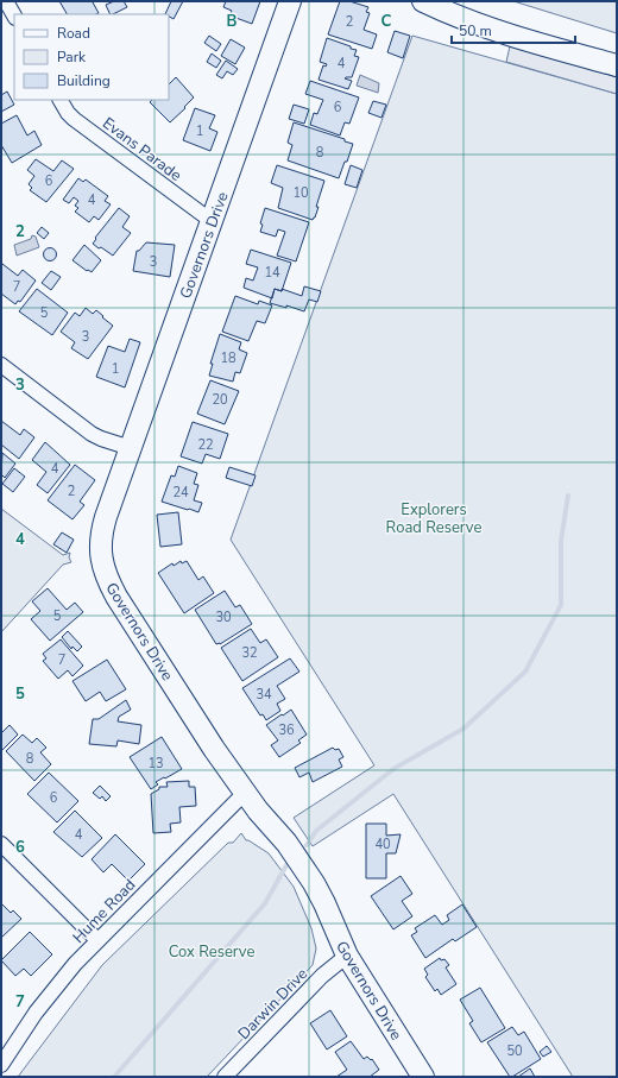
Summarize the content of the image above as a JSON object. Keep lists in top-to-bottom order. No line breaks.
{"streets":{"main road":["Governors Drive"],"street":["Evans Parade","Hume Road","Darwin Drive"]},"crossings":[["Evans Parade","Governors Drive"],["Governors Drive","Hume Road"],["Governors Drive","Darwin Drive"]],"parks":["Explorers Road Reserve","Cox Reserve"],"house_numbers":["2","4","6","1","8","6","10","4","3","14","7","5","3","18","1","20","22","4","2","24","5","30","32","7","34","36","8","13","6","4","40","50"],"legend":["Road","Park","Building"],"scale_bar":"50 m","grid":{"columns":["B","C"],"rows":["2","3","4","5","6","7"]}}
